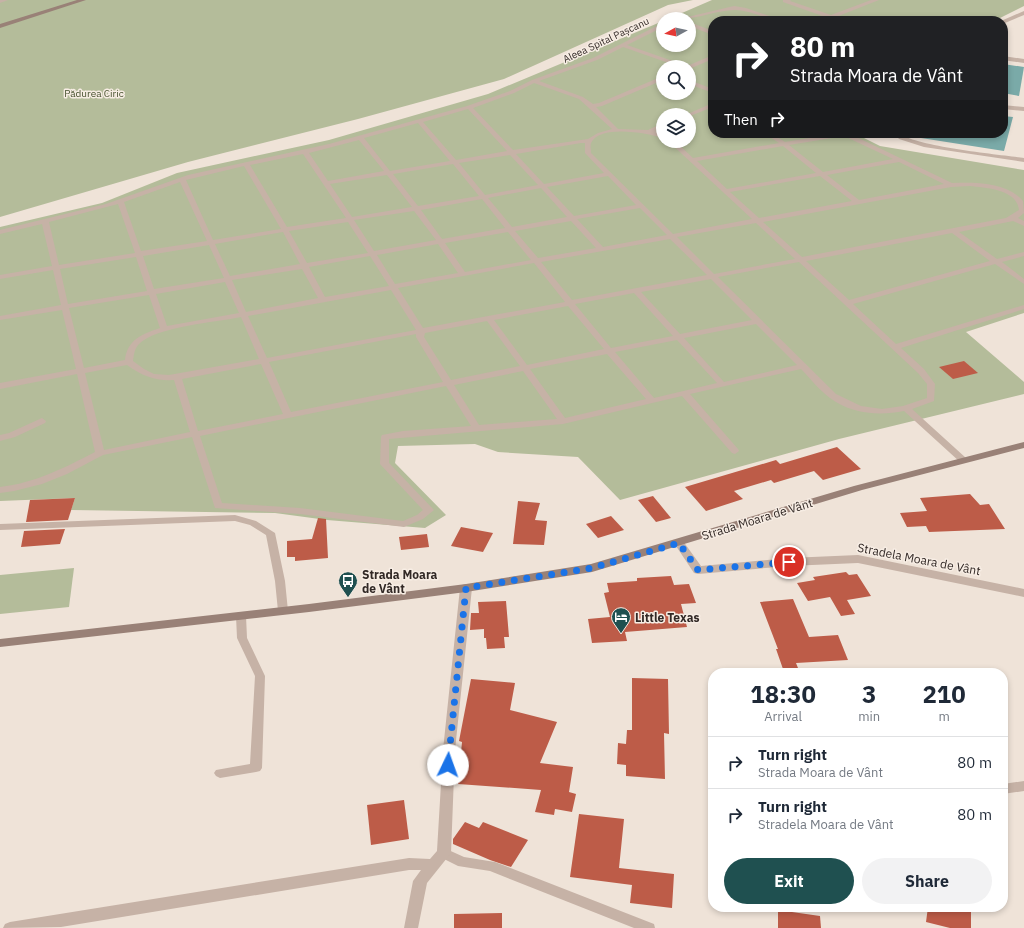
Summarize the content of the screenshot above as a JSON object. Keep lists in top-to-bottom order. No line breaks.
{"streets":{"main road":["Strada Moara de Vânt"],"street":["Stradela Moara de Vânt"],"lane":["Aleea Spital Pașcanu"]},"crossings":[["Strada Moara de Vânt","Stradela Moara de Vânt"]],"parks":["Pădurea Ciric"],"places":{"bus stop":["Strada Moara de Vânt"],"hotel":["Little Texas"]},"north":"left","page":{"turn":["80 m","Strada Moara de Vânt"],"then":"Then","eta":["18:30","Arrival","3","min","210","m"],"list":[{"name":"Turn right","note":"Strada Moara de Vânt","value":"80 m"},{"name":"Turn right","note":"Stradela Moara de Vânt","value":"80 m"}],"buttons":["Exit","Share"]}}
